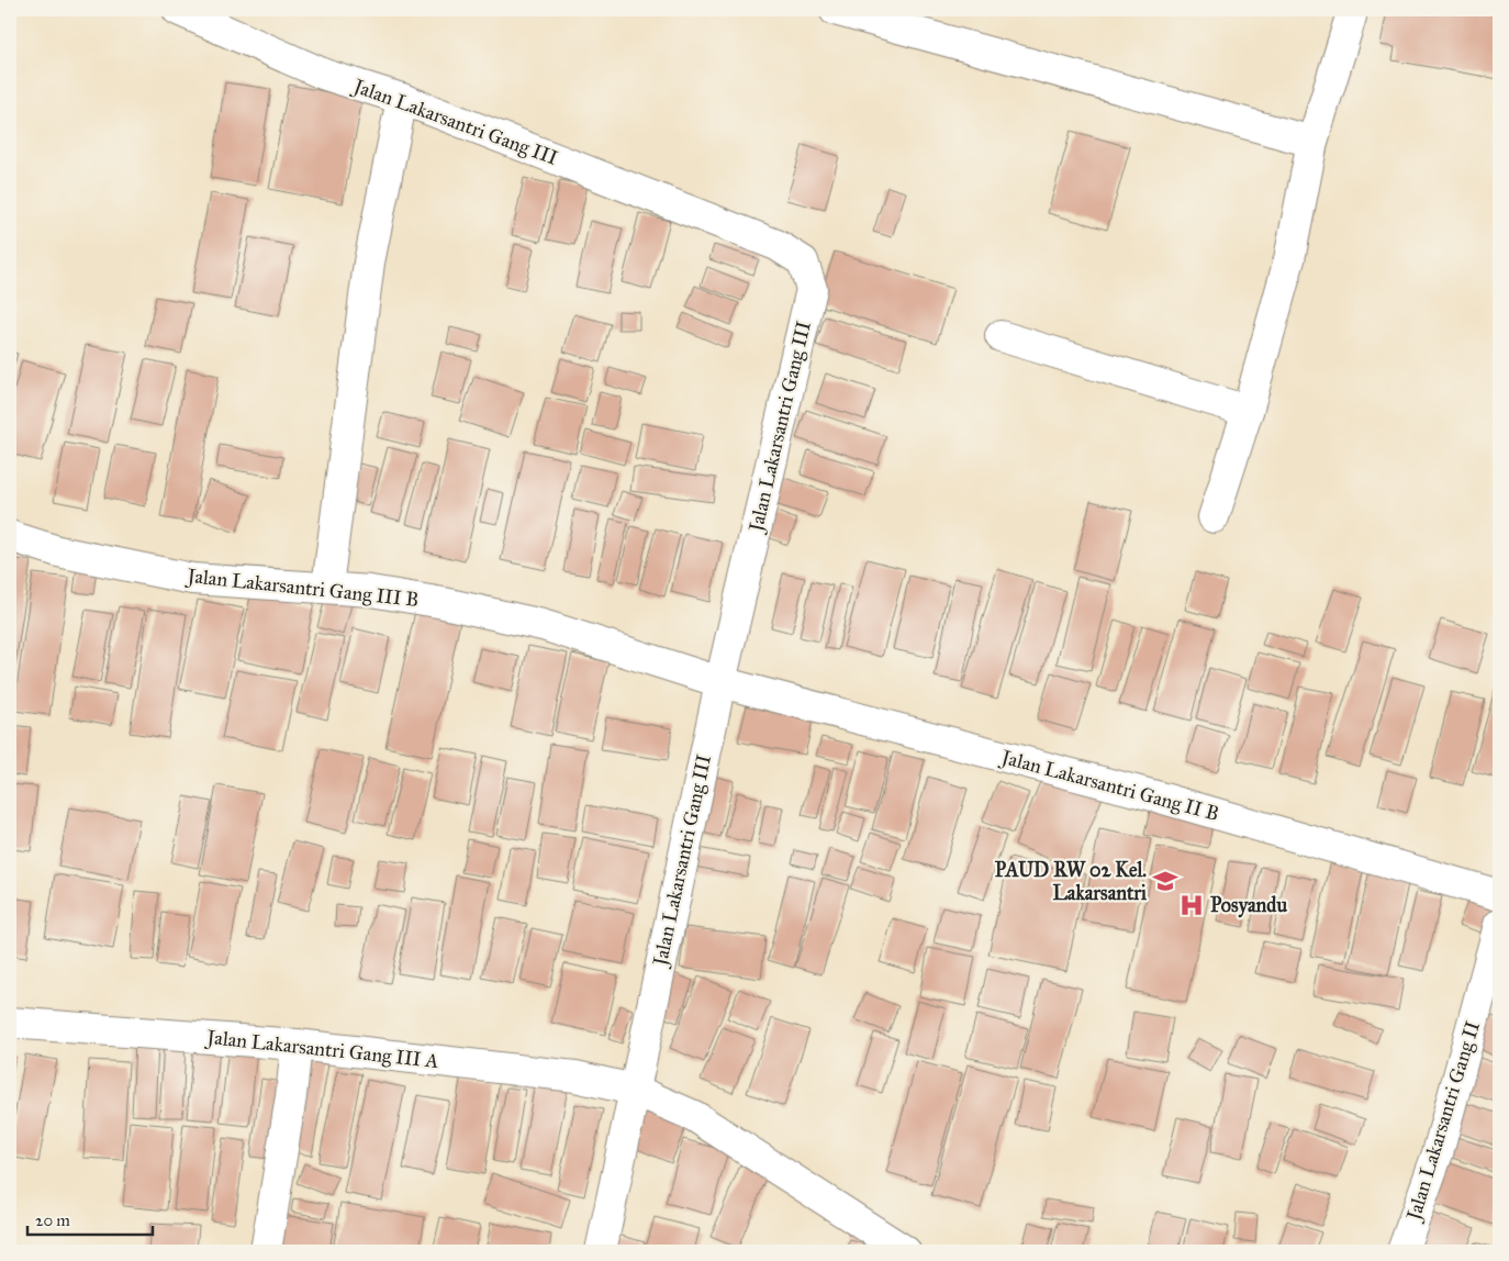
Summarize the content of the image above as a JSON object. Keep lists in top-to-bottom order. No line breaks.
{"streets":{"street":["Jalan Lakarsantri Gang III","Jalan Lakarsantri Gang III B","Jalan Lakarsantri Gang II B","Jalan Lakarsantri Gang III A","Jalan Lakarsantri Gang II"]},"crossings":[["Jalan Lakarsantri Gang III","Jalan Lakarsantri Gang III B"],["Jalan Lakarsantri Gang III","Jalan Lakarsantri Gang II B"],["Jalan Lakarsantri Gang III","Jalan Lakarsantri Gang III A"],["Jalan Lakarsantri Gang III B","Jalan Lakarsantri Gang II B"]],"places":{"school or university":["PAUD RW 02 Kel. Lakarsantri"],"hospital":["Posyandu"]},"scale_bar":"20 m"}
